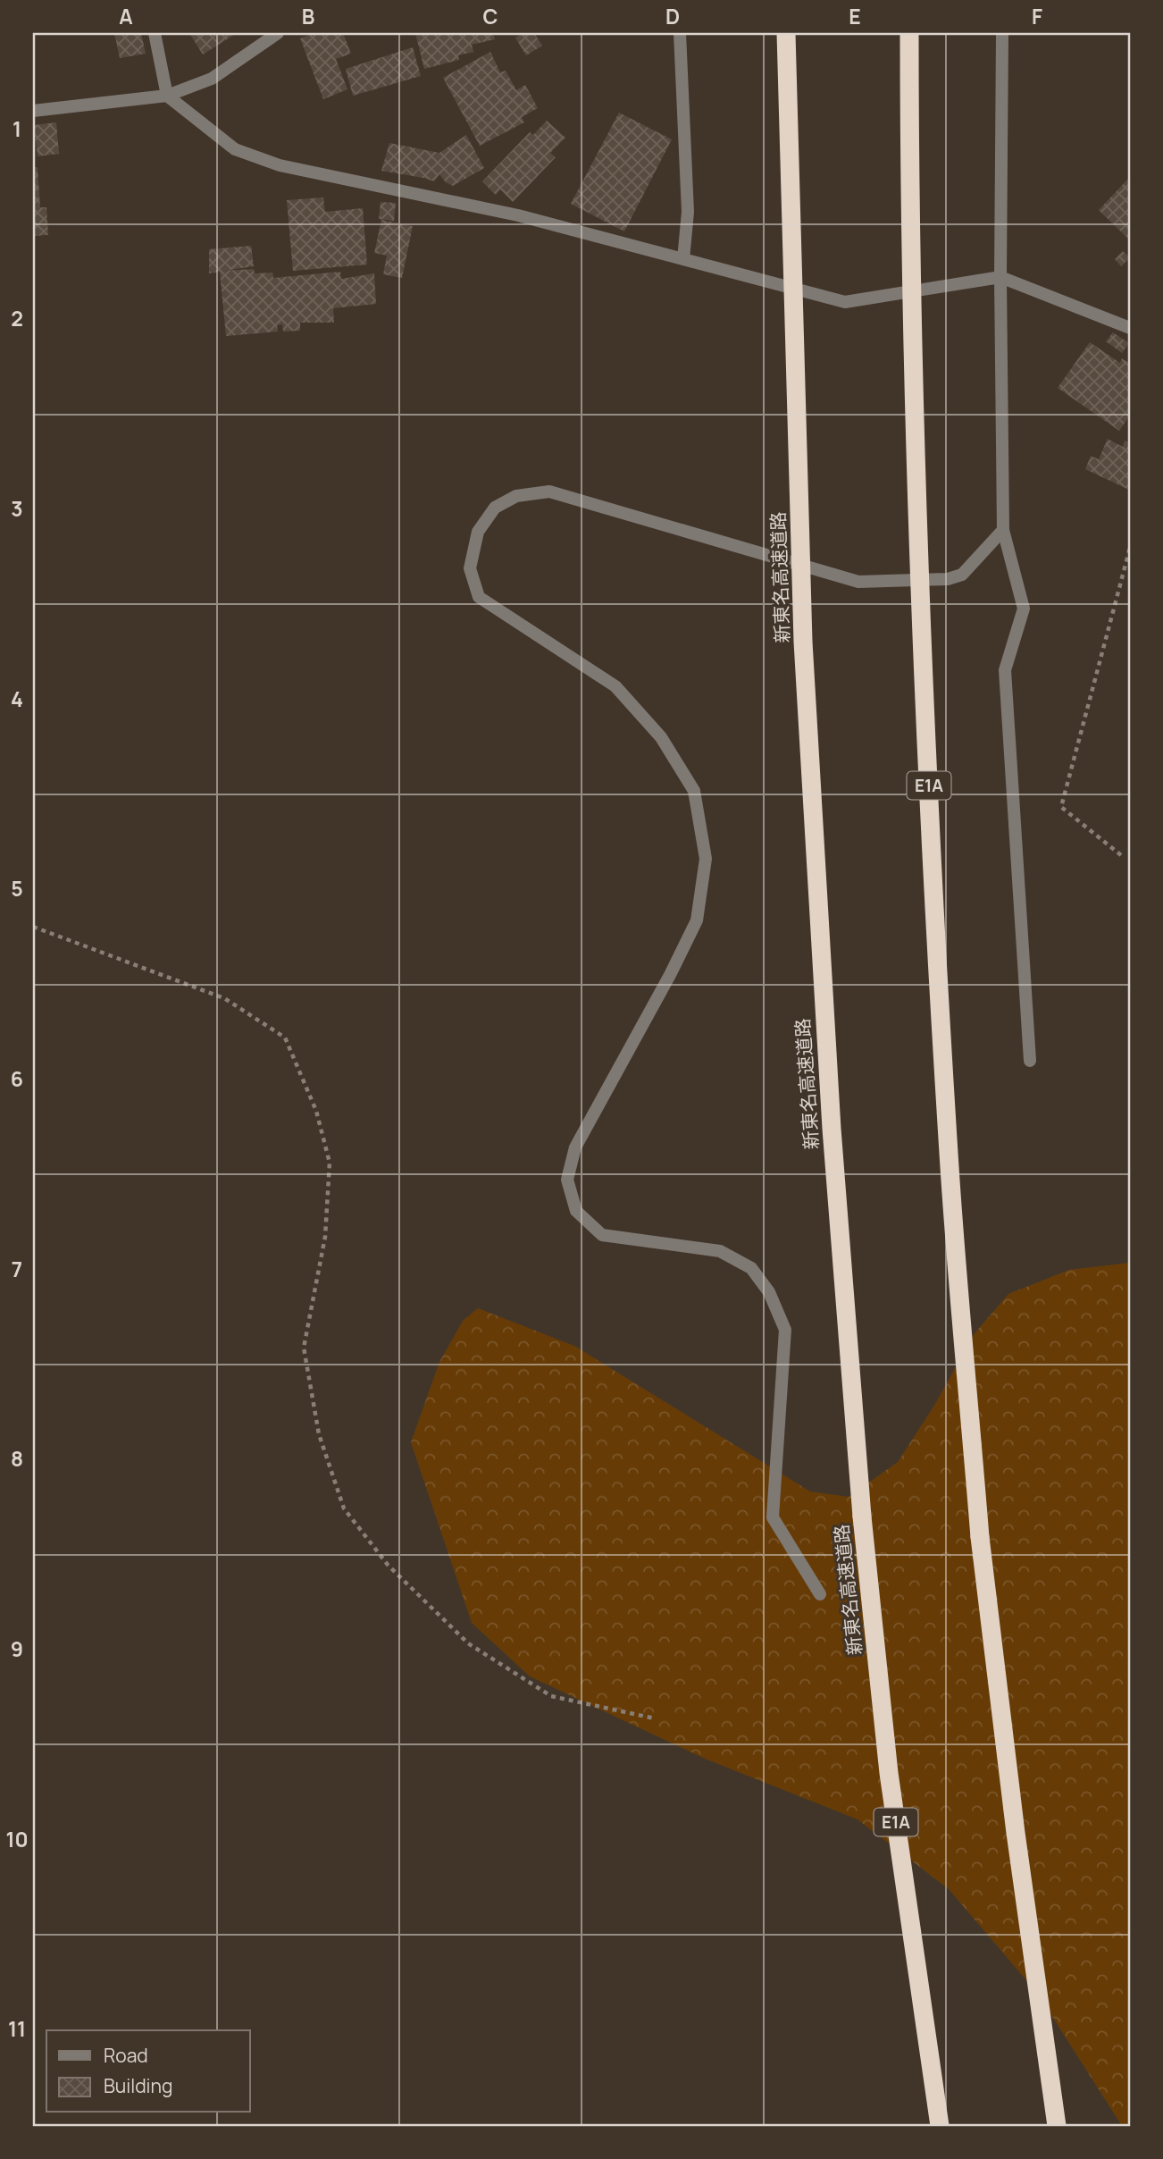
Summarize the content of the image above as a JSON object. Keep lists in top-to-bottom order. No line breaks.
{"streets":{"highway":["新東名高速道路","E1A"]},"legend":["Road","Building"],"grid":{"columns":["A","B","C","D","E","F"],"rows":["1","2","3","4","5","6","7","8","9","10","11"]}}
